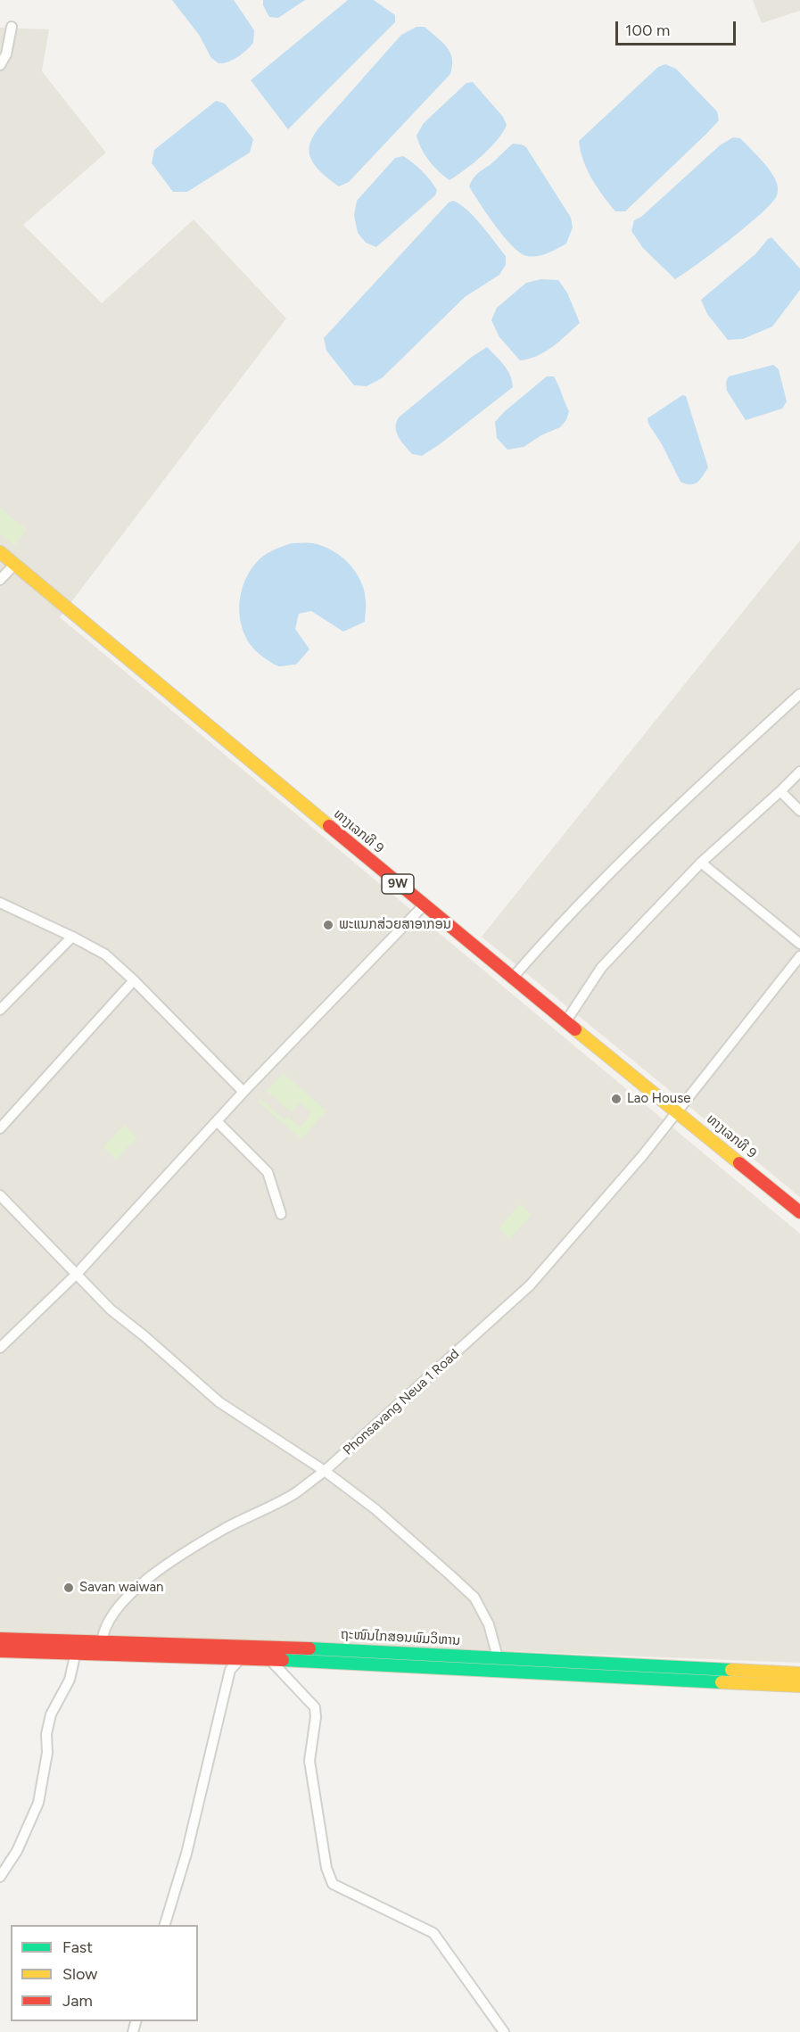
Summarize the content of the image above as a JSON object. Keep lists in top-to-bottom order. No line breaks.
{"streets":{"main road":["ທາງເລກທີ 9","9W","ຖະໜົນໄກສອນພົມວິຫານ"],"street":["Phonsavang Neua 1 Road"]},"crossings":[["ທາງເລກທີ 9","Phonsavang Neua 1 Road"],["Phonsavang Neua 1 Road","ຖະໜົນໄກສອນພົມວິຫານ"]],"places":["ພະແນກສ່ວຍສາອາກອນ","Lao House","Savan waiwan"],"legend":["Fast","Slow","Jam"],"scale_bar":"100 m"}
